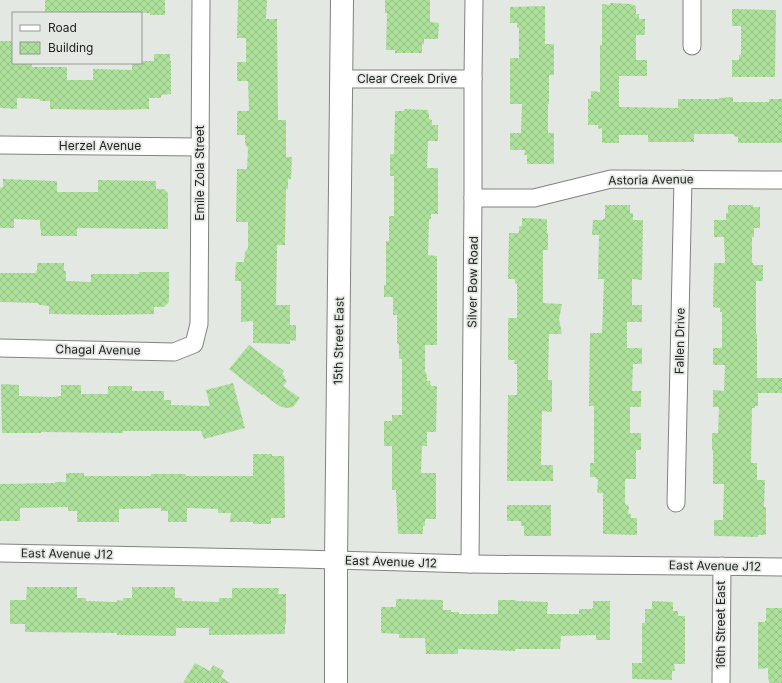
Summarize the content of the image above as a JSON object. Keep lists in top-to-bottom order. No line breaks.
{"streets":{"street":["Clear Creek Drive","Herzel Avenue","Emile Zola Street","Astoria Avenue","Silver Bow Road","15th Street East","Fallen Drive","Chagal Avenue","East Avenue J12","16th Street East"]},"crossings":[["Clear Creek Drive","Silver Bow Road"],["Clear Creek Drive","15th Street East"],["Herzel Avenue","Emile Zola Street"],["Emile Zola Street","Chagal Avenue"],["Astoria Avenue","Silver Bow Road"],["Astoria Avenue","Fallen Drive"],["Silver Bow Road","East Avenue J12"],["15th Street East","East Avenue J12"],["East Avenue J12","16th Street East"]],"legend":["Road","Building"]}
